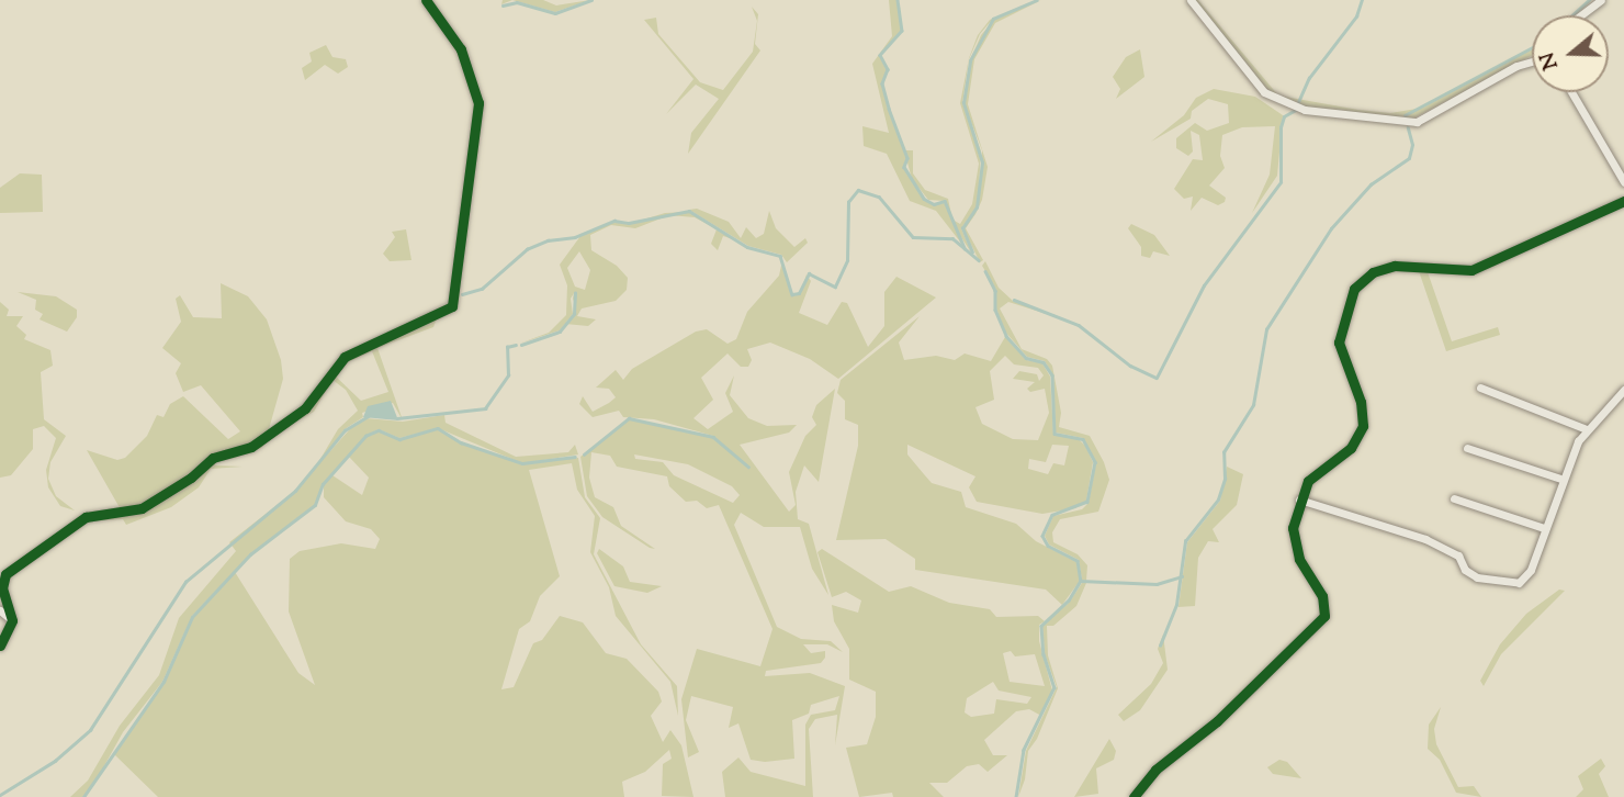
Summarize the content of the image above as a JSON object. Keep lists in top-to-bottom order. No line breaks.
{"north":"left"}
